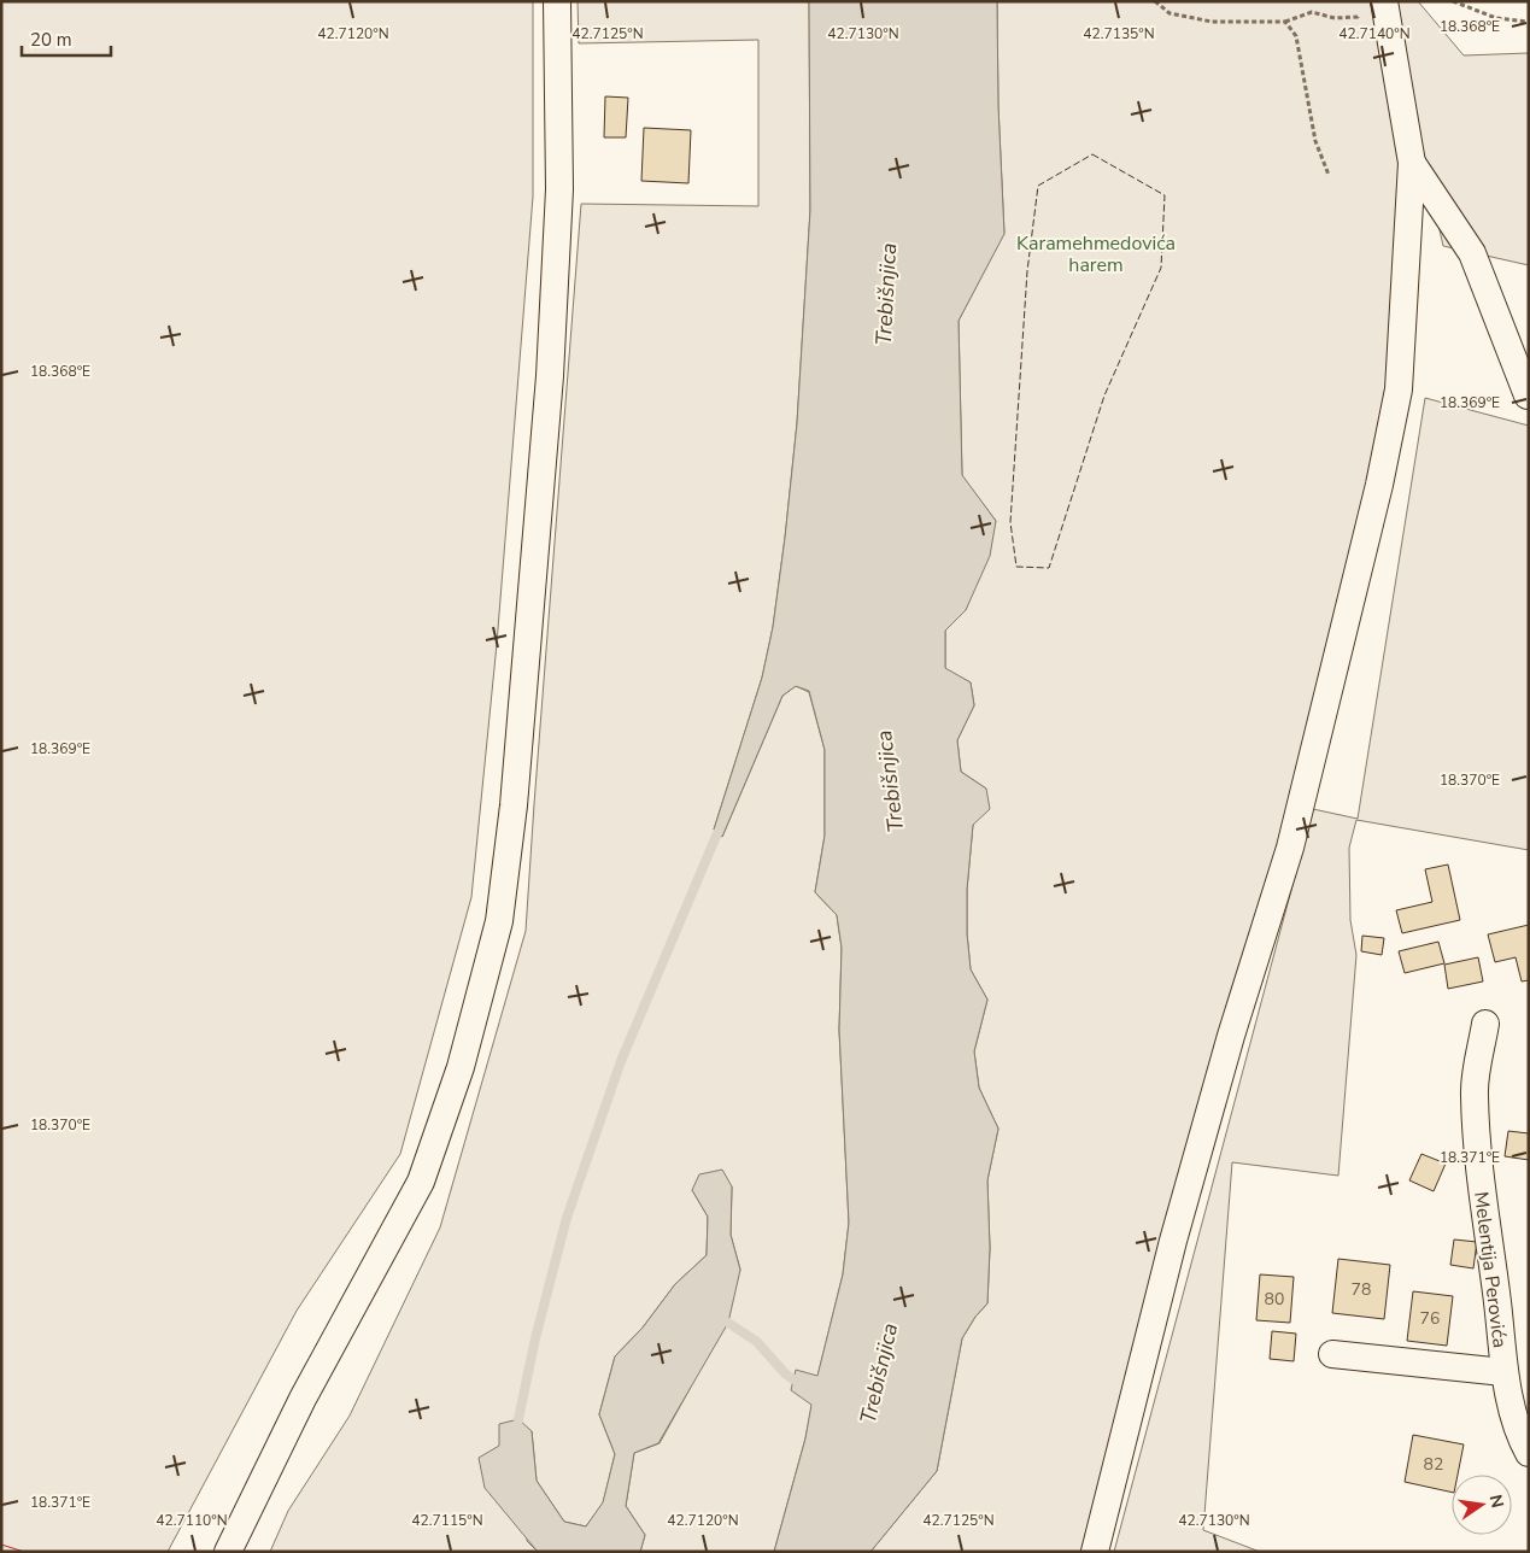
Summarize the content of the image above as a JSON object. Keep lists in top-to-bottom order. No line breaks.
{"streets":{"street":["Melentija Perovića"]},"water":["Trebišnjica"],"parks":["Karamehmedovića harem"],"house_numbers":["78","80","76","82"],"scale_bar":"20 m","north":"right","coordinates":["18.368°E","42.7120°N","42.7125°N","42.7130°N","42.7135°N","42.7140°N","18.369°E","18.370°E","18.371°E","42.7110°N","42.7115°N"]}
